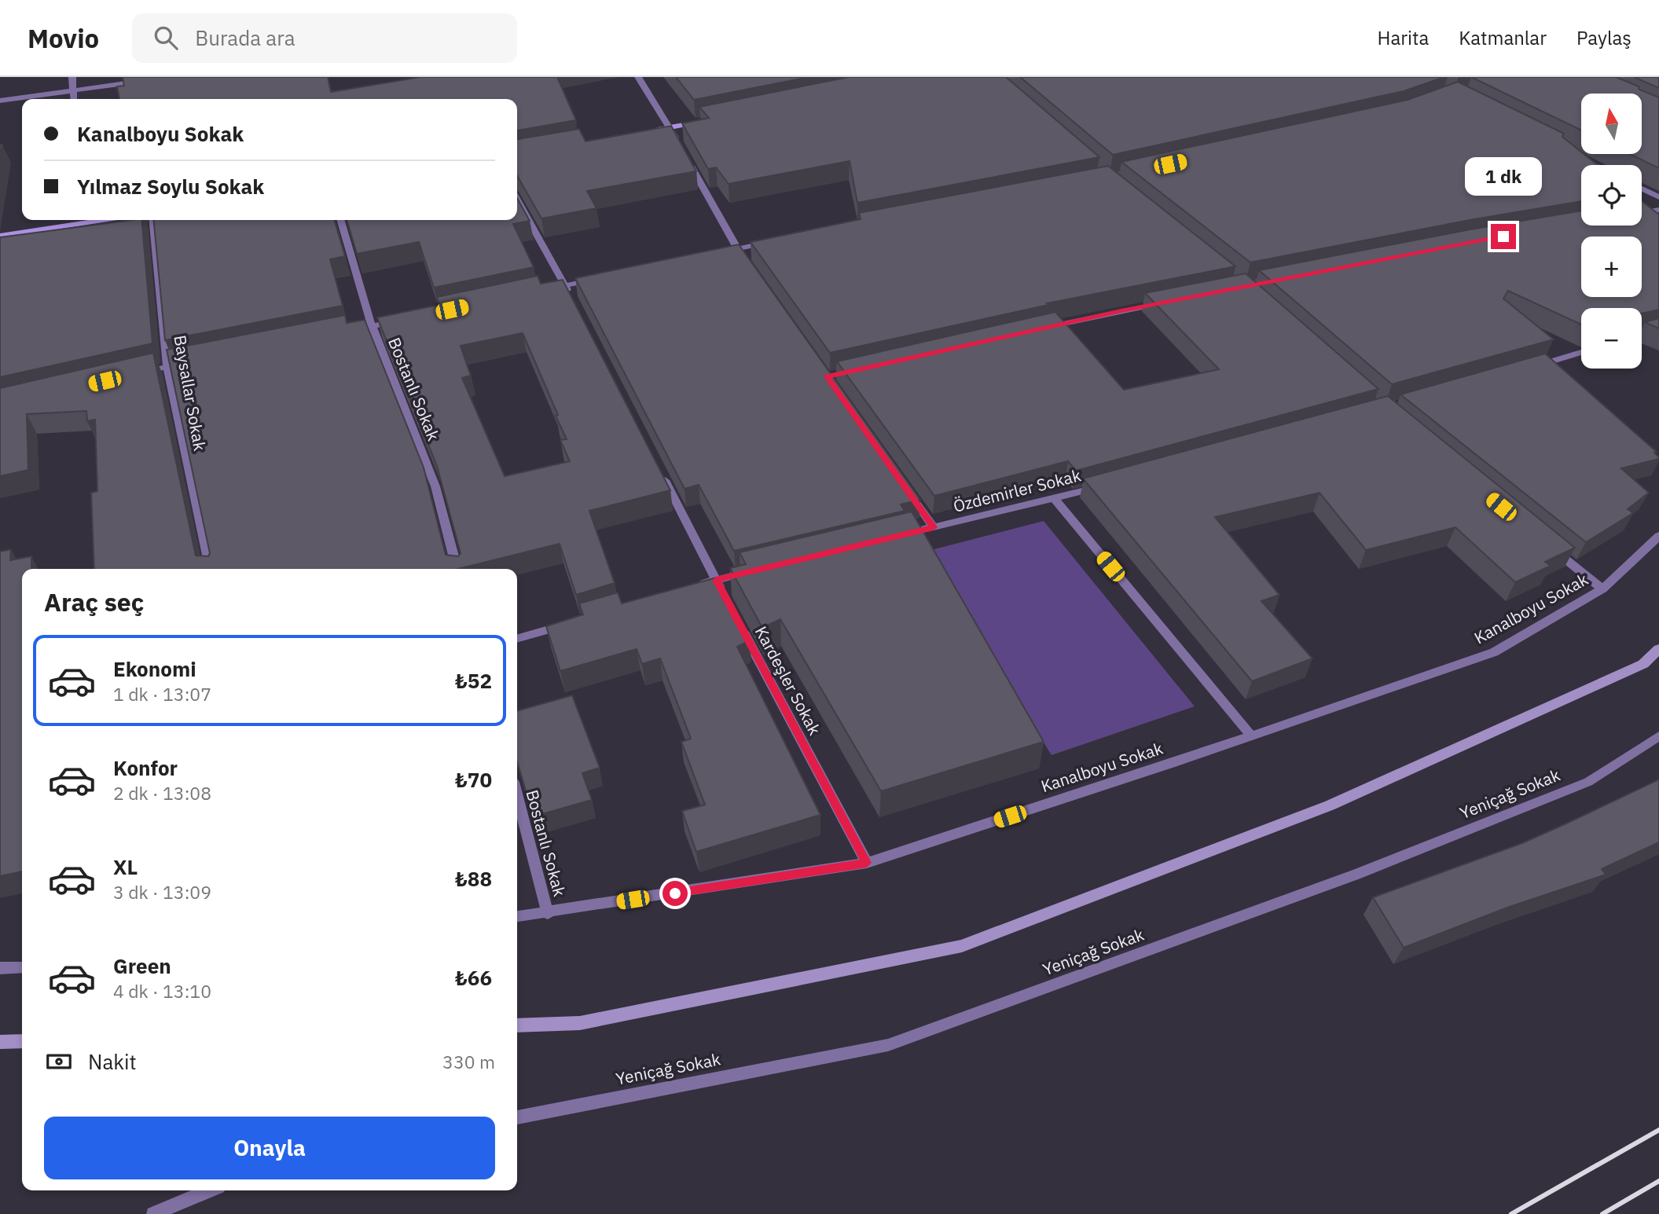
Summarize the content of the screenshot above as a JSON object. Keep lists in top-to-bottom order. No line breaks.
{"streets":{"street":["Bostanlı Sokak","Baysallar Sokak","Özdemirler Sokak","Kanalboyu Sokak","Kardeşler Sokak","Yeniçağ Sokak"]},"crossings":[["Bostanlı Sokak","Kanalboyu Sokak"],["Kanalboyu Sokak","Kardeşler Sokak"]],"north":"top","page":{"header":"Movio","search":"Burada ara","nav":["Harita","Katmanlar","Paylaş"],"map_buttons":["+","−"],"banner":["Kanalboyu Sokak","Yılmaz Soylu Sokak"],"bubble":"1 dk","heading":"Araç seç","list":[{"name":"Ekonomi","note":"1 dk · 13:07","value":"₺52"},{"name":"Konfor","note":"2 dk · 13:08","value":"₺70"},{"name":"XL","note":"3 dk · 13:09","value":"₺88"},{"name":"Green","note":"4 dk · 13:10","value":"₺66"}],"pay":["Nakit","330 m"],"buttons":"Onayla"}}
